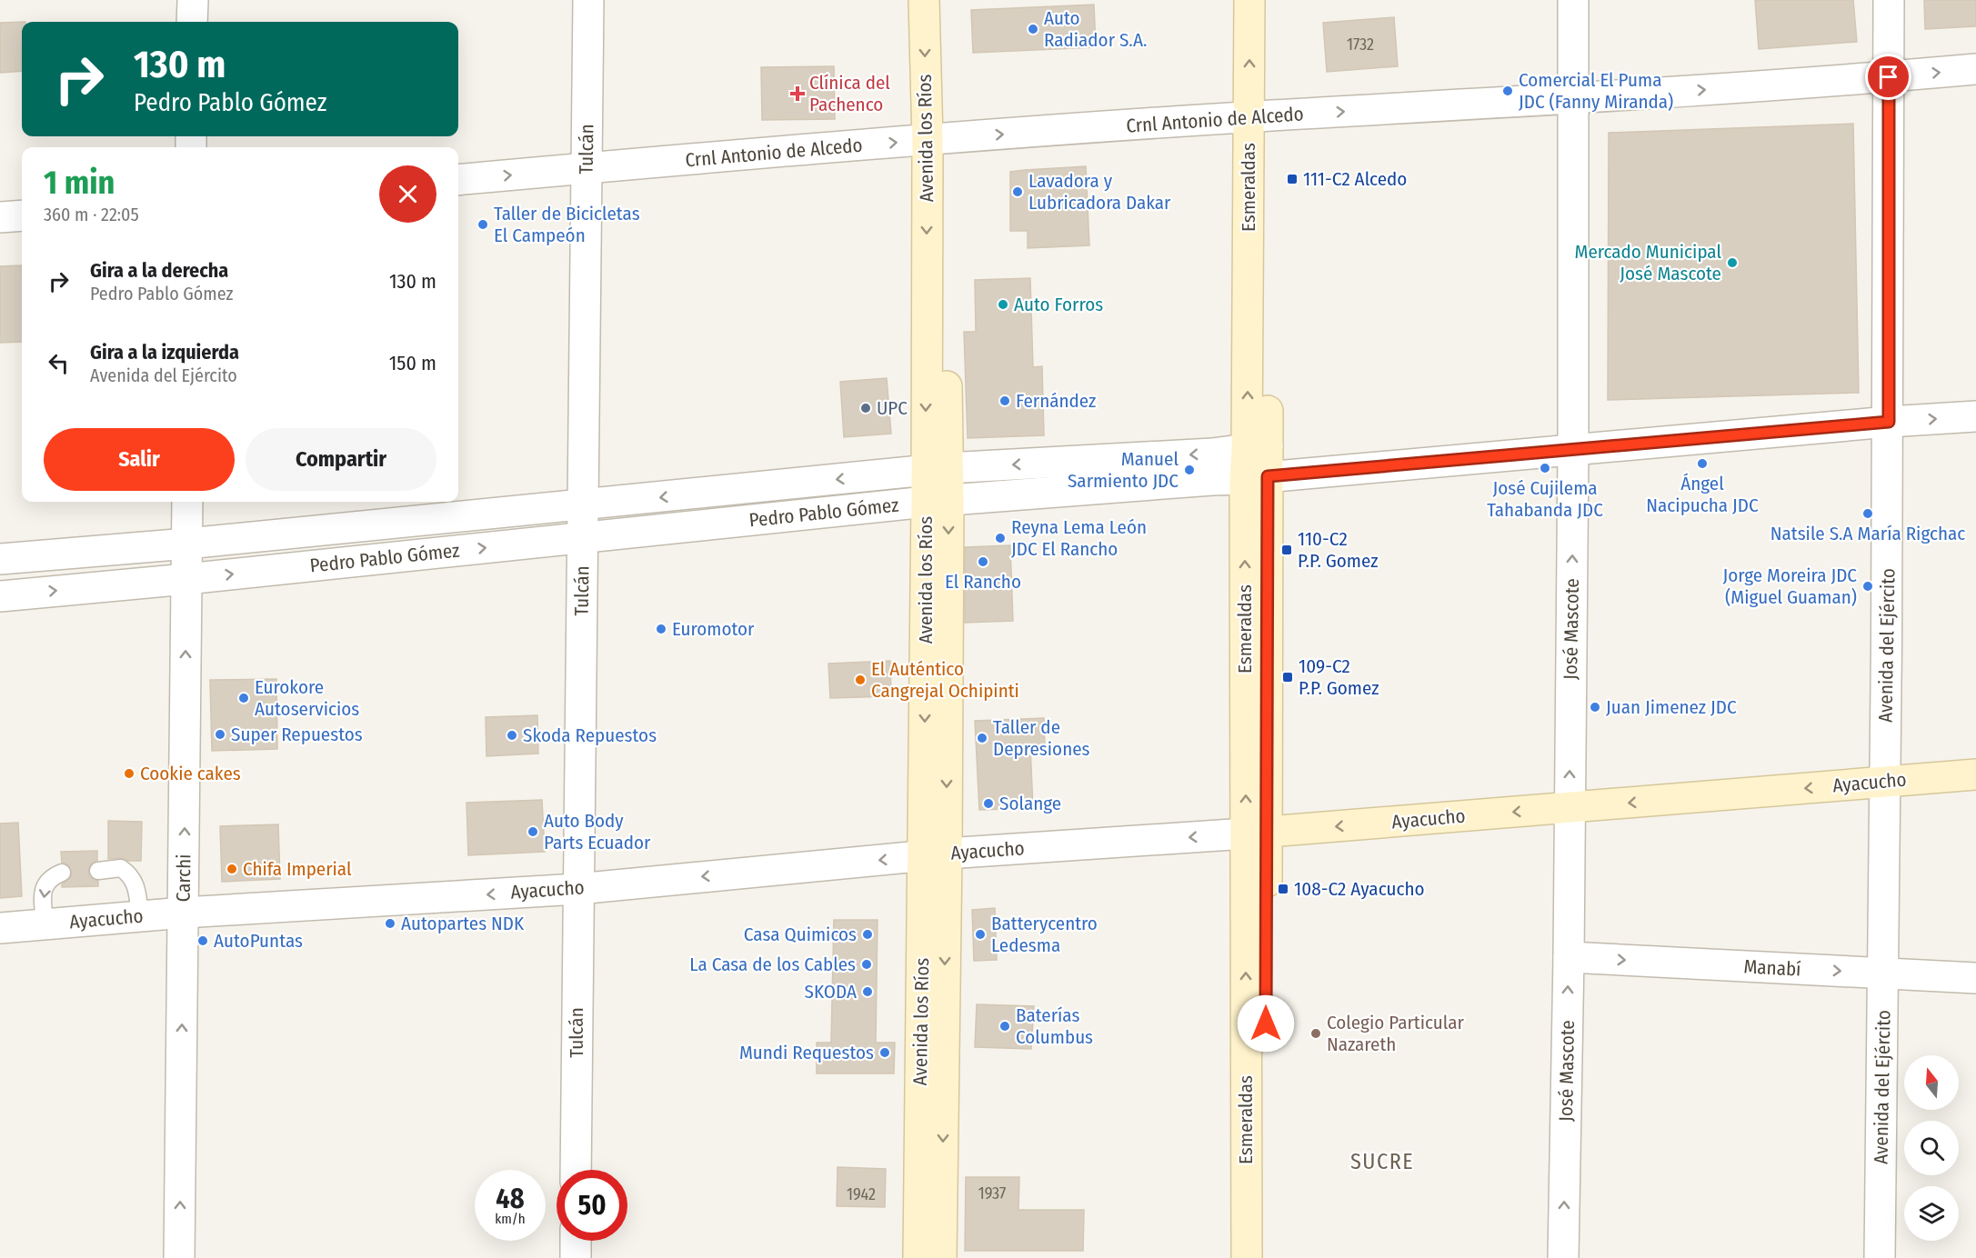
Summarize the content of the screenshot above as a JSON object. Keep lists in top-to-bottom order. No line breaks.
{"streets":{"main road":["Avenida los Ríos","Esmeraldas","Ayacucho"],"street":["Crnl Antonio de Alcedo","Tulcán","Pedro Pablo Gómez","José Mascote","Avenida del Ejército","Carchi","Manabí"]},"crossings":[["Crnl Antonio de Alcedo","Avenida los Ríos"],["Crnl Antonio de Alcedo","Tulcán"],["Crnl Antonio de Alcedo","Esmeraldas"],["Crnl Antonio de Alcedo","José Mascote"],["Crnl Antonio de Alcedo","Avenida del Ejército"],["Avenida los Ríos","Pedro Pablo Gómez"],["Avenida los Ríos","Ayacucho"],["Tulcán","Pedro Pablo Gómez"],["Tulcán","Ayacucho"],["Esmeraldas","Pedro Pablo Gómez"],["Esmeraldas","Ayacucho"],["Pedro Pablo Gómez","José Mascote"],["Pedro Pablo Gómez","Avenida del Ejército"],["Pedro Pablo Gómez","Carchi"],["José Mascote","Ayacucho"],["José Mascote","Manabí"],["Avenida del Ejército","Ayacucho"],["Avenida del Ejército","Manabí"],["Ayacucho","Carchi"]],"one_way":["Crnl Antonio de Alcedo","José Mascote","Ayacucho","Carchi","Manabí"],"districts":["SUCRE"],"places":{"other":["Auto Radiador S.A.","Comercial El Puma JDC (Fanny Miranda)","Lavadora y Lubricadora Dakar","Taller de Bicicletas El Campeón","Mercado Municipal José Mascote","Auto Forros","Fernández","UPC","Ángel Nacipucha JDC","José Cujilema Tahabanda JDC","Manuel Sarmiento JDC","Natsile S.A María Rigchac","Reyna Lema León JDC El Rancho","El Rancho","Jorge Moreira JDC (Miguel Guaman)","Euromotor","El Auténtico Cangrejal Ochipinti","Eurokore Autoservicios","Juan Jimenez JDC","Super Repuestos","Skoda Repuestos","Taller de Depresiones","Cookie cakes","Solange","Auto Body Parts Ecuador","Chifa Imperial","Autopartes NDK","Casa Quimicos","Batterycentro Ledesma","AutoPuntas","La Casa de los Cables","SKODA","Baterías Columbus","Colegio Particular Nazareth","Mundi Requestos"],"health":["Clínica del Pachenco"],"transit":["111-C2 Alcedo","110-C2 P.P. Gomez","109-C2 P.P. Gomez","108-C2 Ayacucho"]},"house_numbers":["1732","1937","1942"],"north":"top","page":{"turn":["130 m","Pedro Pablo Gómez"],"heading":["1 min","360 m · 22:05"],"list":[{"name":"Gira a la derecha","note":"Pedro Pablo Gómez","value":"130 m"},{"name":"Gira a la izquierda","note":"Avenida del Ejército","value":"150 m"}],"buttons":["Salir","Compartir"],"speed":"48 km/h","limit":"50"}}
